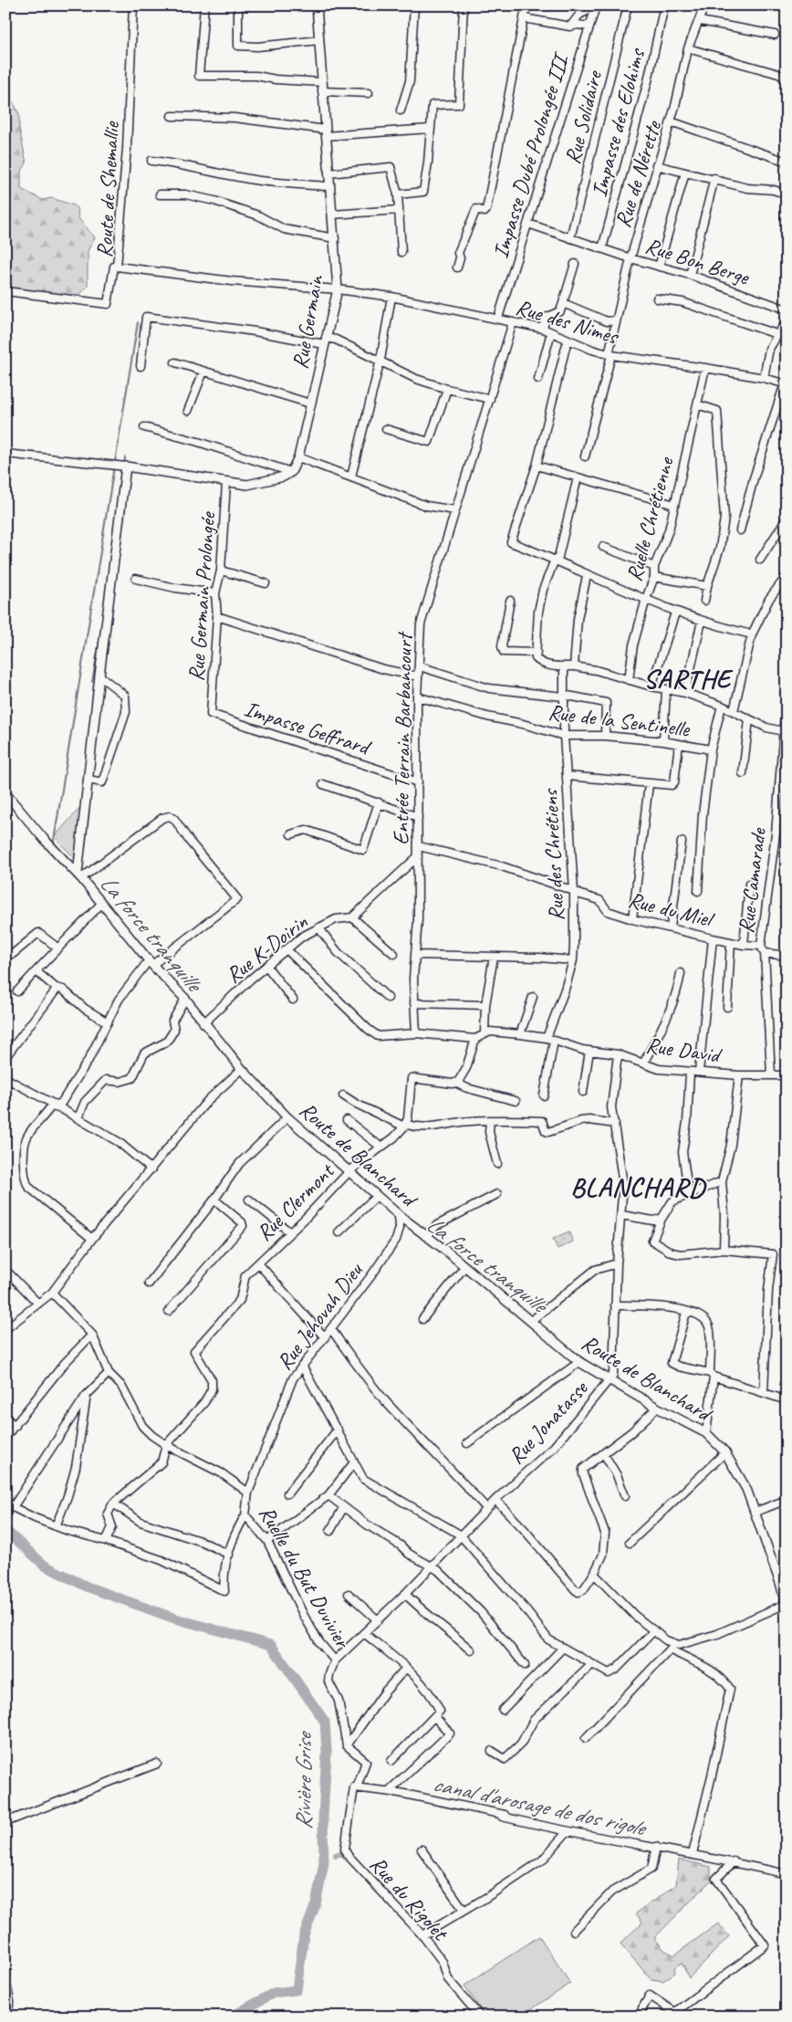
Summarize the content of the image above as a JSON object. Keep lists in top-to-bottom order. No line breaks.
{"streets":{"street":["Rue Solidaire","Impasse des Elohims","Impasse Dubé Prolongée III","Rue de Nérette","Route de Shemallie","Rue Bon Berge","Rue des Nimes","Rue Germain","Ruelle Chrétienne","Rue Germain Prolongée","Rue de la Sentinelle","Impasse Geffrard","Entrée Terrain Barbancourt","Rue des Chrétiens","Rue Camarade","Rue du Miel","Rue K-Doirin","Rue David","Route de Blanchard","Rue Clermont","Rue Jehovah Dieu","Rue Jonatasse","Ruelle du But Duvivier","Rue du Rigolet"]},"crossings":[["Rue Solidaire","Rue Bon Berge"],["Impasse des Elohims","Rue Bon Berge"],["Impasse Dubé Prolongée III","Rue Bon Berge"],["Impasse Dubé Prolongée III","Rue des Nimes"],["Rue de Nérette","Rue Bon Berge"],["Rue de Nérette","Rue des Nimes"],["Route de Shemallie","Rue des Nimes"],["Route de Shemallie","Rue Germain"],["Rue des Nimes","Rue Germain"],["Rue des Nimes","Ruelle Chrétienne"],["Rue des Nimes","Entrée Terrain Barbancourt"],["Rue Germain Prolongée","Impasse Geffrard"],["Rue de la Sentinelle","Entrée Terrain Barbancourt"],["Rue de la Sentinelle","Rue des Chrétiens"],["Impasse Geffrard","Entrée Terrain Barbancourt"],["Entrée Terrain Barbancourt","Rue du Miel"],["Rue des Chrétiens","Rue du Miel"],["Rue Camarade","Rue du Miel"],["Rue Camarade","Rue David"],["Rue K-Doirin","Route de Blanchard"],["Rue David","Rue Jonatasse"],["Route de Blanchard","Rue Clermont"],["Route de Blanchard","Rue Jehovah Dieu"],["Route de Blanchard","Rue Jonatasse"],["Rue Clermont","Ruelle du But Duvivier"],["Rue Jehovah Dieu","Ruelle du But Duvivier"],["Rue Jonatasse","Ruelle du But Duvivier"]],"districts":["SARTHE","BLANCHARD"],"water":["La force tranquille","Rivière Grise","canal d'arosage de dos rigole"]}
